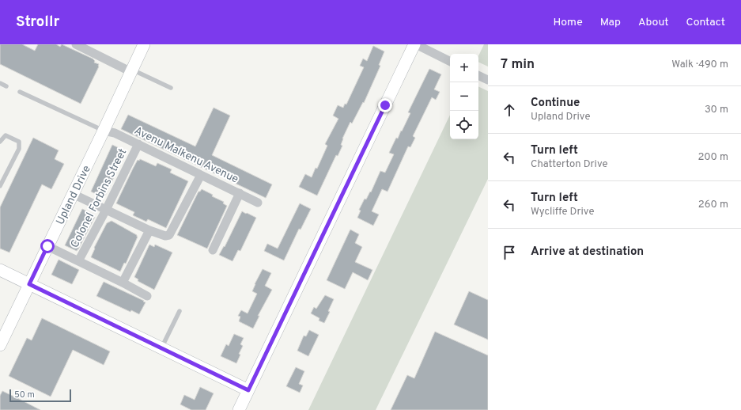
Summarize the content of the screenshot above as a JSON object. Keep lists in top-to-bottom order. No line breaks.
{"streets":{"street":["Avenu Malkenu Avenue","Upland Drive","Colonel Forbins Street"]},"crossings":[["Avenu Malkenu Avenue","Upland Drive"],["Avenu Malkenu Avenue","Colonel Forbins Street"]],"scale_bar":"50 m","page":{"header":"Strollr","nav":["Home","Map","About","Contact"],"heading":["7 min","Walk · 490 m"],"map_buttons":["+","−"],"list":[["Continue","Upland Drive","30 m"],["Turn left","Chatterton Drive","200 m"],["Turn left","Wycliffe Drive","260 m"],"Arrive at destination"],"scale":"50 m"}}
